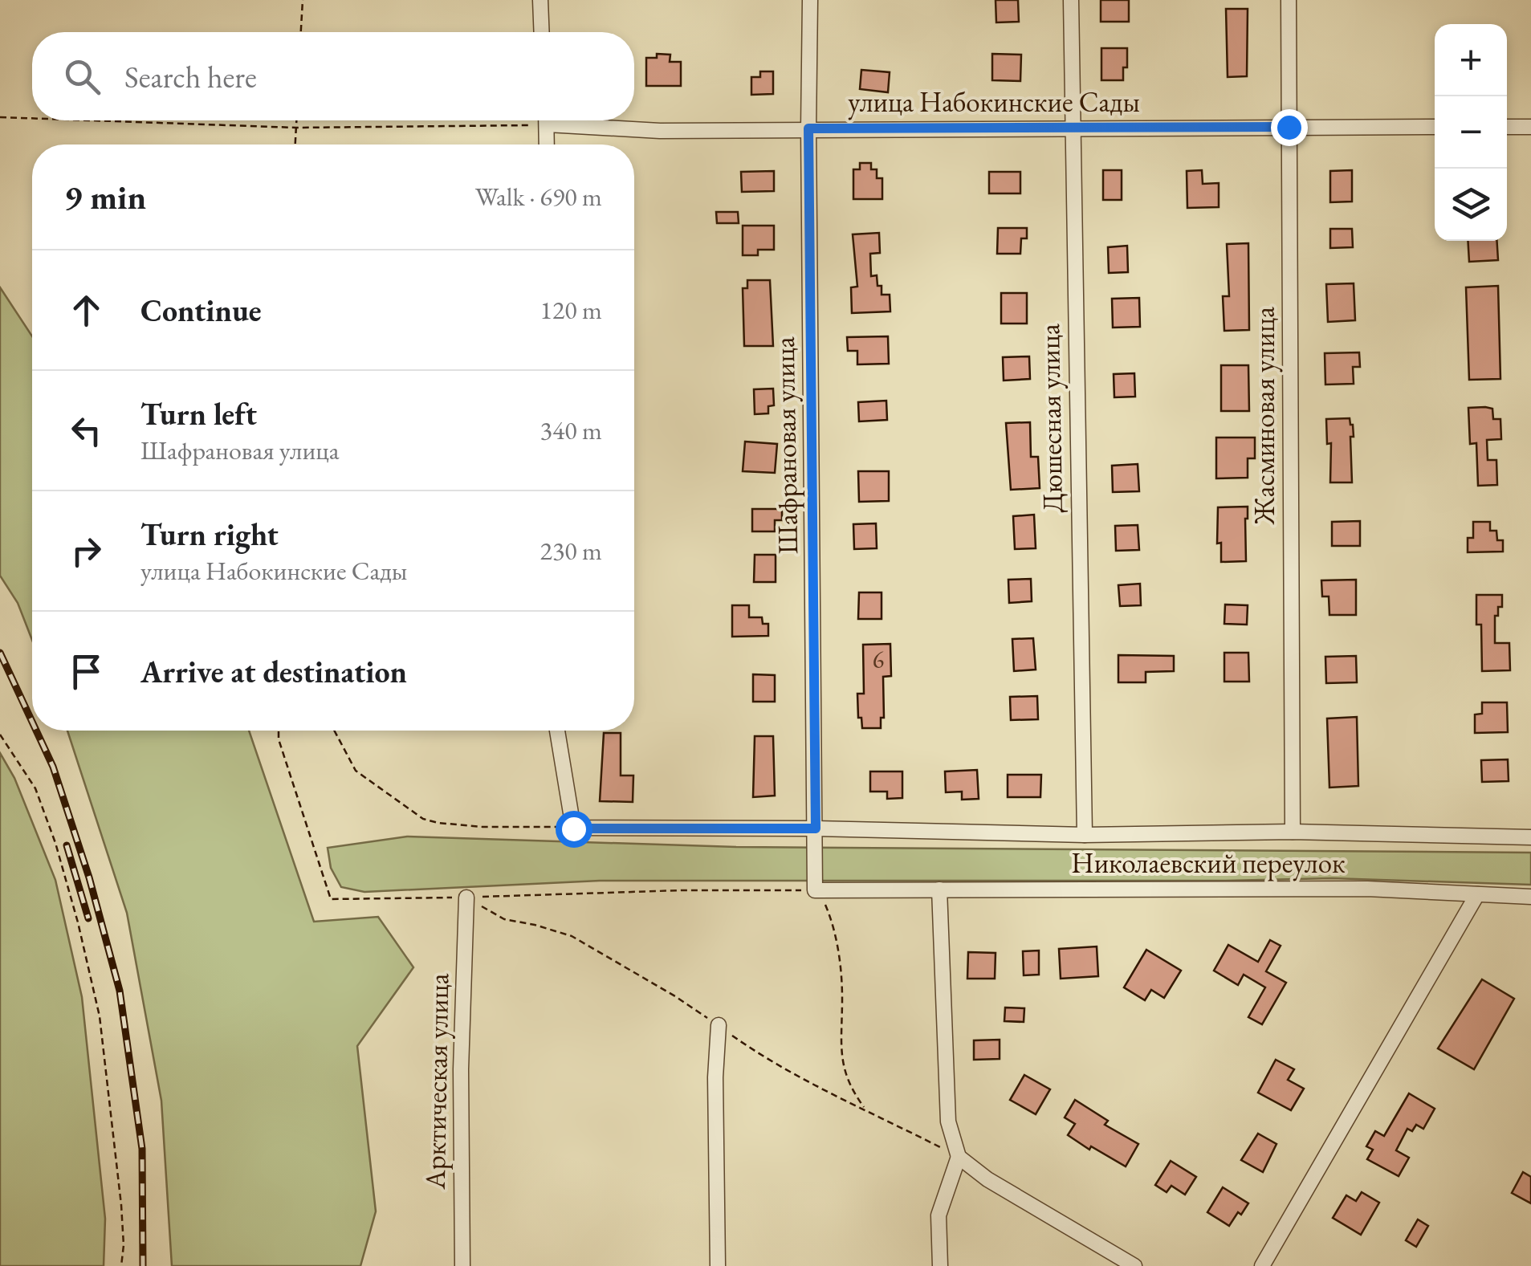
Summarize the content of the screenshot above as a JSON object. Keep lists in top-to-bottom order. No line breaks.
{"streets":{"street":["улица Набокинские Сады","Жасминовая улица","Дюшесная улица","Шафрановая улица","Николаевский переулок","Арктическая улица"]},"crossings":[["улица Набокинские Сады","Жасминовая улица"],["улица Набокинские Сады","Дюшесная улица"],["улица Набокинские Сады","Шафрановая улица"],["Шафрановая улица","Николаевский переулок"]],"house_numbers":["6"],"page":{"map_buttons":["+","−"],"search":"Search here","heading":["9 min","Walk · 690 m"],"list":[["Continue","120 m"],["Turn left","Шафрановая улица","340 m"],["Turn right","улица Набокинские Сады","230 m"],"Arrive at destination"]}}
